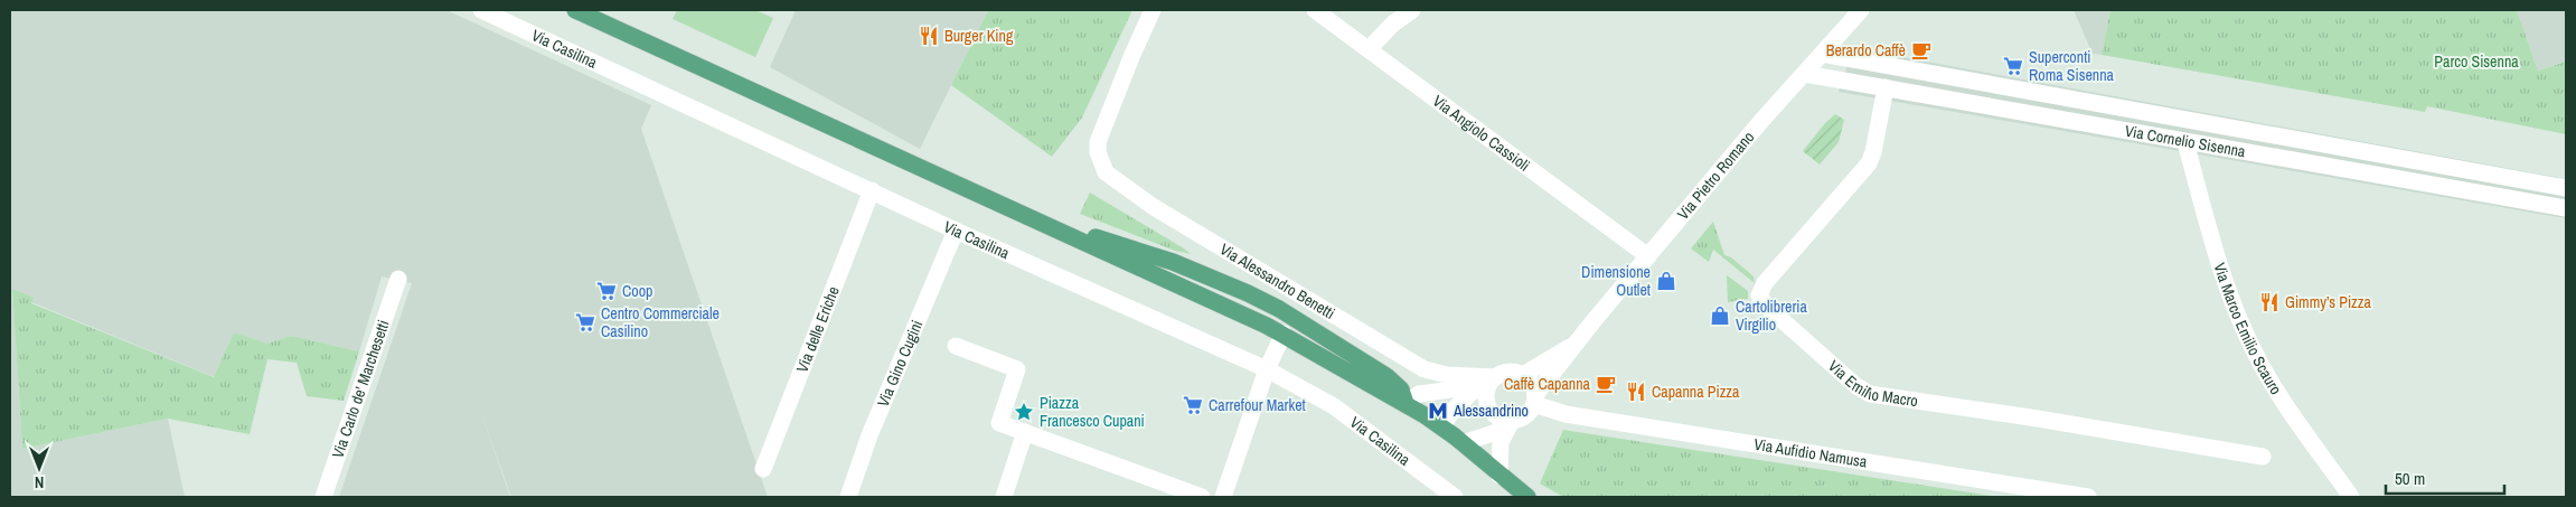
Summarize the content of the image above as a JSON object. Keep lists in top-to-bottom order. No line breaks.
{"streets":{"street":["Via Casilina","Via Angiolo Cassioli","Via Cornelio Sisenna","Via Pietro Romano","Via Alessandro Benetti","Via Marco Emilio Scauro","Via delle Eriche","Via Gino Cugini","Via Emilio Macro","Via Carlo de' Marchesetti","Via Aufidio Namusa"]},"crossings":[["Via Casilina","Via delle Eriche"],["Via Casilina","Via Gino Cugini"],["Via Angiolo Cassioli","Via Pietro Romano"],["Via Cornelio Sisenna","Via Pietro Romano"],["Via Cornelio Sisenna","Via Marco Emilio Scauro"],["Via Cornelio Sisenna","Via Emilio Macro"],["Via Pietro Romano","Via Alessandro Benetti"],["Via Pietro Romano","Via Aufidio Namusa"],["Via Alessandro Benetti","Via Aufidio Namusa"]],"parks":["Parco Sisenna"],"places":{"restaurant":["Burger King","Gimmy’s Pizza","Capanna Pizza"],"cafe":["Berardo Caffè","Caffè Capanna"],"supermarket":["Superconti Roma Sisenna","Coop","Centro Commerciale Casilino","Carrefour Market"],"shop":["Dimensione Outlet","Cartolibreria Virgilio"],"metro station":["Alessandrino"],"place":["Piazza Francesco Cupani"]},"scale_bar":"50 m","north":"bottom"}
